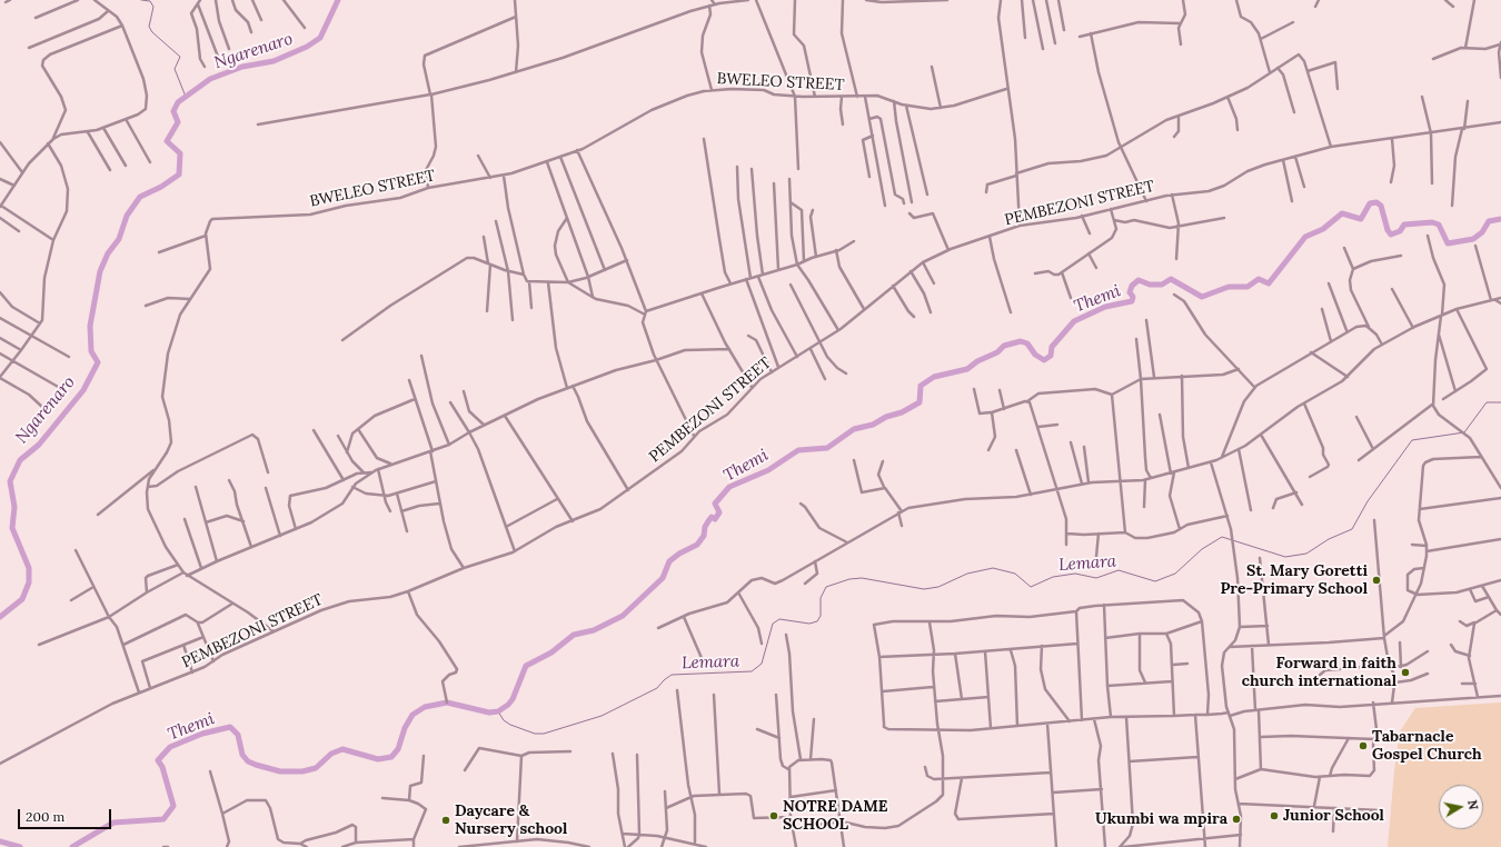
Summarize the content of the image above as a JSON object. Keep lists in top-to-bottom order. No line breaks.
{"streets":{"street":["BWELEO STREET","PEMBEZONI STREET"]},"water":["Ngarenaro","Themi","Lemara"],"places":["St. Mary Goretti Pre-Primary School","Forward in faith church international","Tabarnacle Gospel Church","NOTRE DAME SCHOOL","Junior School","Ukumbi wa mpira","Daycare & Nursery school"],"scale_bar":"200 m","north":"right"}
